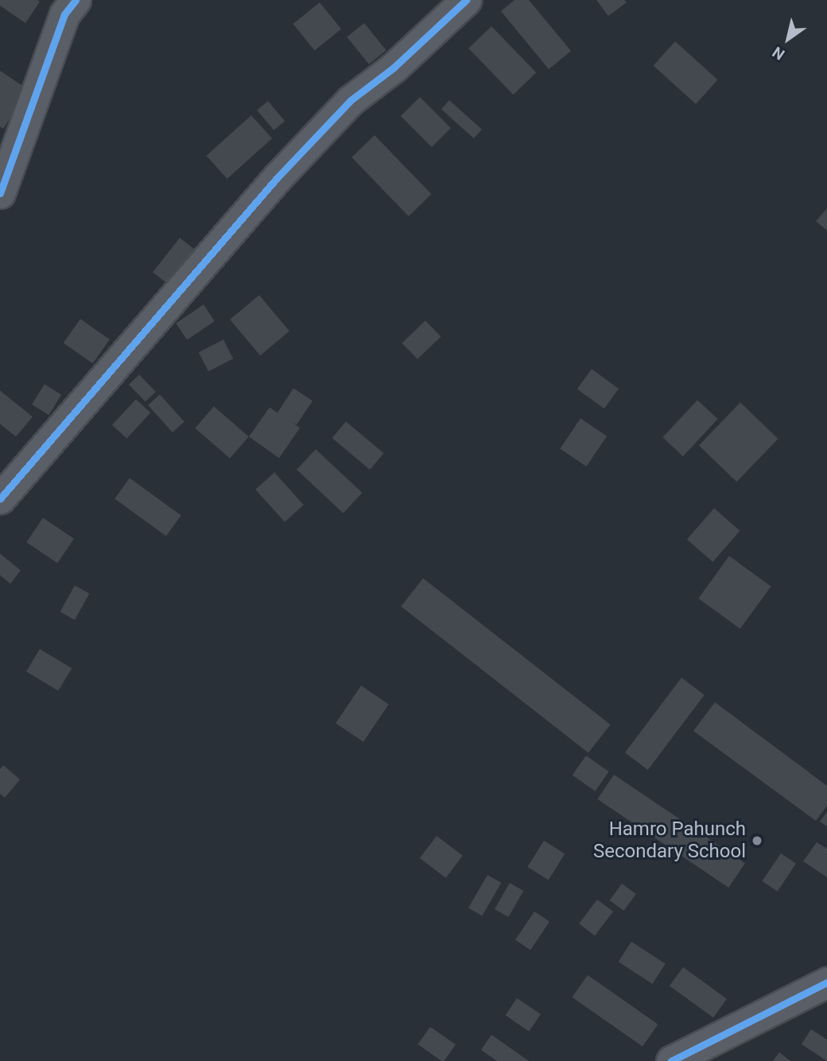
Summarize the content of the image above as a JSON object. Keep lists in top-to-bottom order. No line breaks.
{"places":["Hamro Pahunch Secondary School"],"north":"bottom left"}
